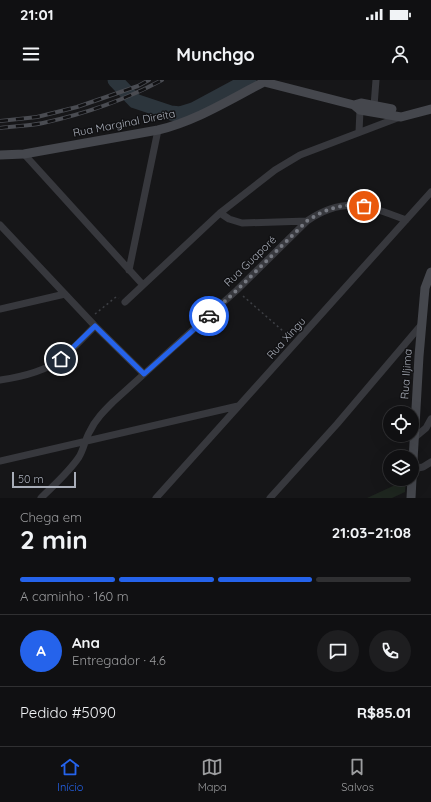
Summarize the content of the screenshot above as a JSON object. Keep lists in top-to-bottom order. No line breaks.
{"streets":{"main road":["Rua Marginal Direita","Rua Iljima"],"street":["Rua Guaporé","Rua Xingu"]},"crossings":[["Rua Guaporé","Rua Xingu"]],"scale_bar":"50 m","page":{"status":"21:01","header":"Munchgo","scale":"50 m","heading":["2 min","Chega em","21:03–21:08"],"panel":["Ana","Entregador · 4.6","Pedido #5090","R$85.01"],"bar":"A caminho · 160 m","round":"A","tabs":["Início","Mapa","Salvos"]}}
